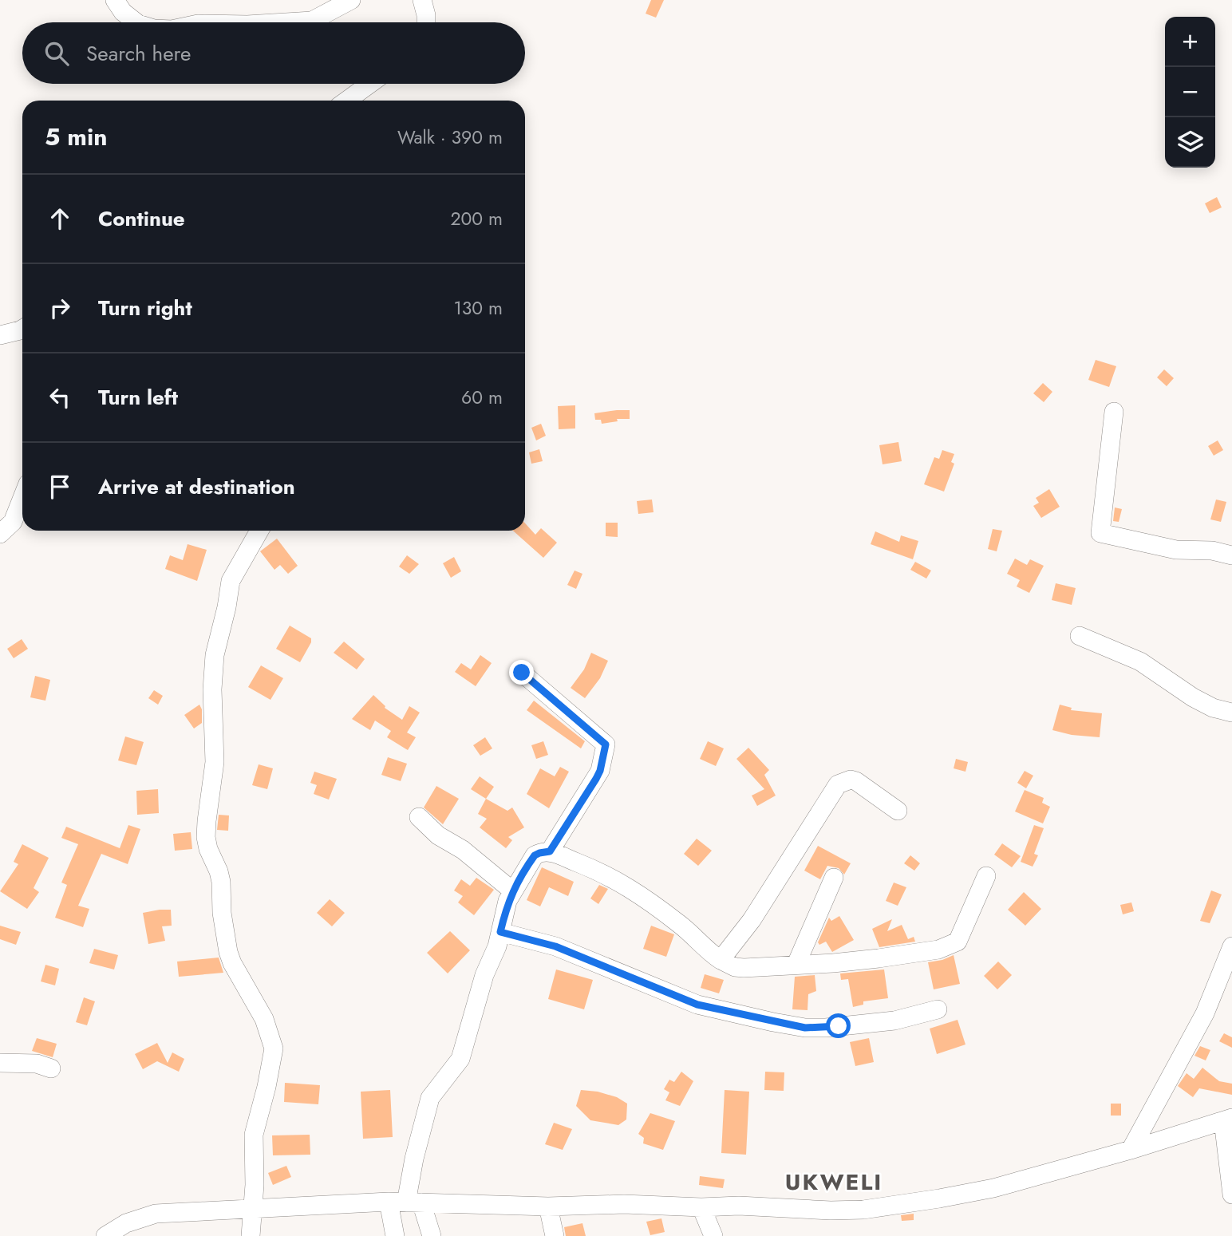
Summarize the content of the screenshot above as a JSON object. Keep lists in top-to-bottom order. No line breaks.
{"districts":["UKWELI"],"page":{"map_buttons":["+","−"],"search":"Search here","heading":["5 min","Walk · 390 m"],"list":[["Continue","200 m"],["Turn right","130 m"],["Turn left","60 m"],"Arrive at destination"]}}
